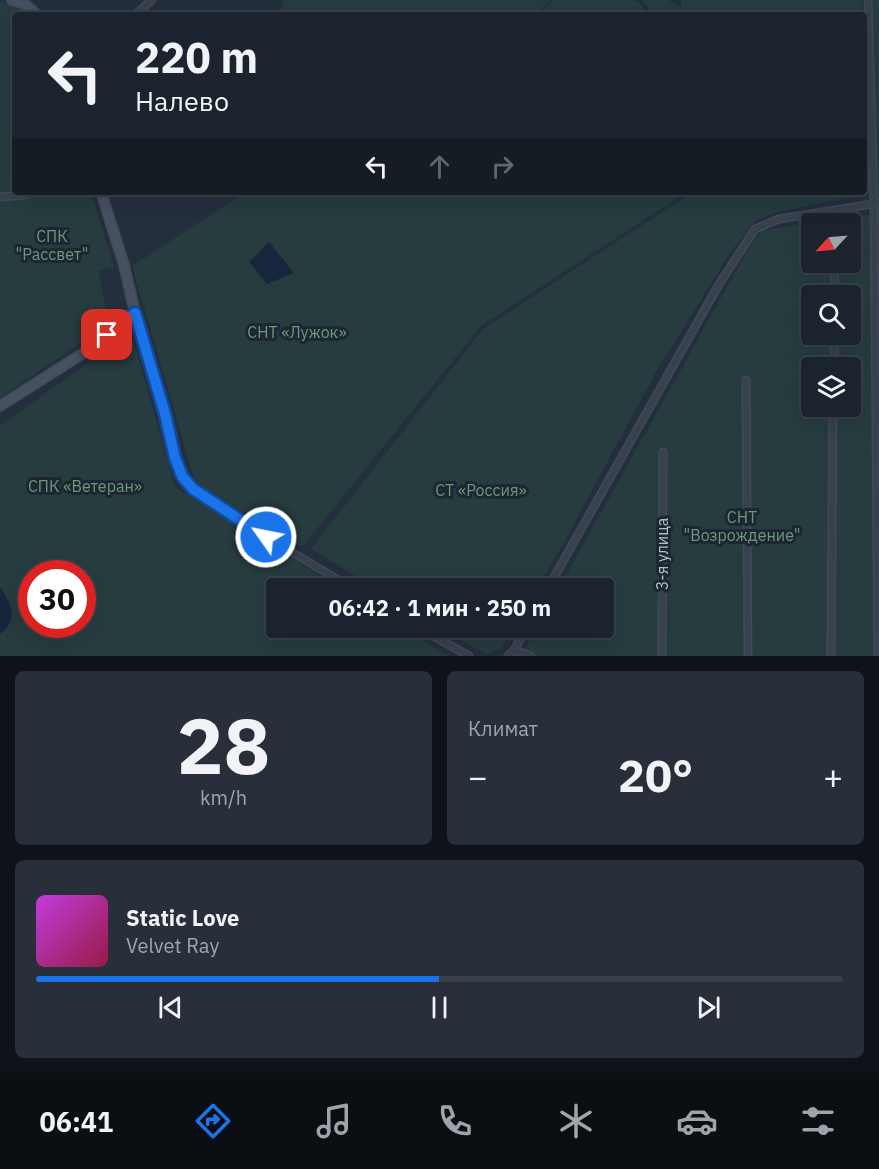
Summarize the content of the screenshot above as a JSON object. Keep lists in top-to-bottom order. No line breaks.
{"streets":{"street":["3-я улица"]},"parks":["СПК \"Рассвет\"","СНТ «Лужок»","СПК «Ветеран»","СТ «Россия»","СНТ \"Возрождение\""],"north":"bottom left","page":{"turn":["220 m","Налево"],"limit":"30","trip":"06:42 · 1 мин · 250 m","tile":[["28","km/h"],"Климат"],"heat":["−","20°","+"],"song":["Static Love","Velvet Ray"],"tabs":"06:41"}}
